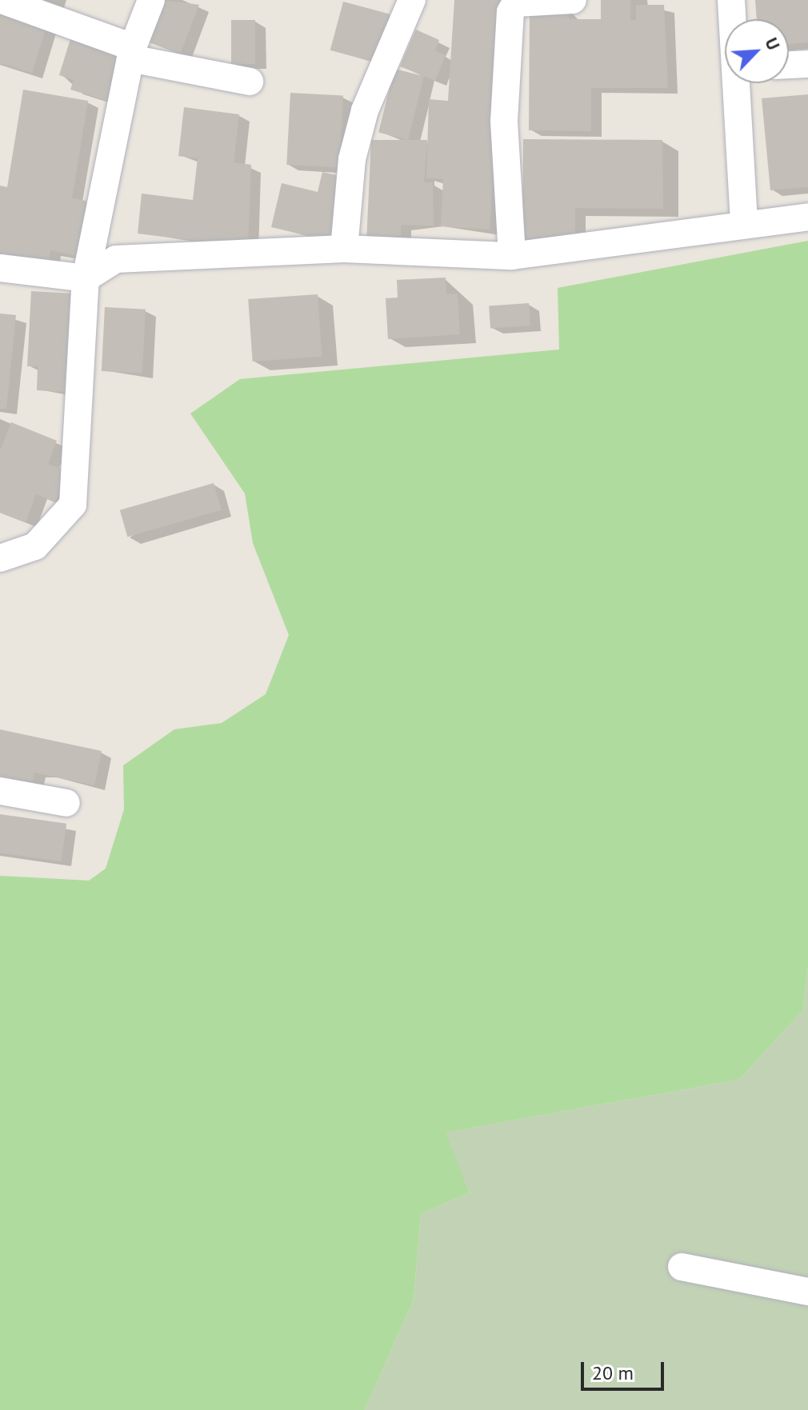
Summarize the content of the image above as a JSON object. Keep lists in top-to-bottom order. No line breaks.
{"scale_bar":"20 m","north":"top right"}
